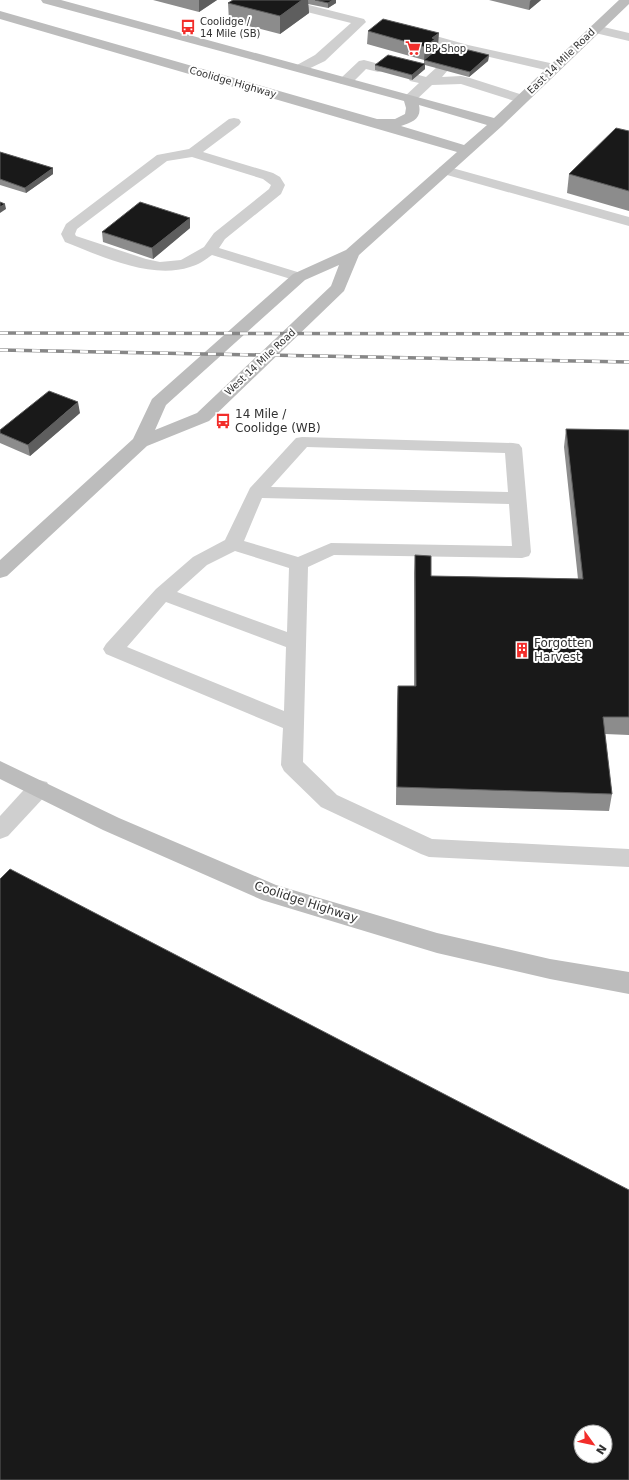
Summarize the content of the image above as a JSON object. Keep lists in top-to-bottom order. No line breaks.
{"streets":{"main road":["East 14 Mile Road","Coolidge Highway","West 14 Mile Road"]},"crossings":[["East 14 Mile Road","West 14 Mile Road"],["Coolidge Highway","West 14 Mile Road"]],"places":{"bus stop":["Coolidge / 14 Mile (SB)","14 Mile / Coolidge (WB)"],"supermarket":["BP Shop"],"building":["Forgotten Harvest"]},"north":"bottom right"}
